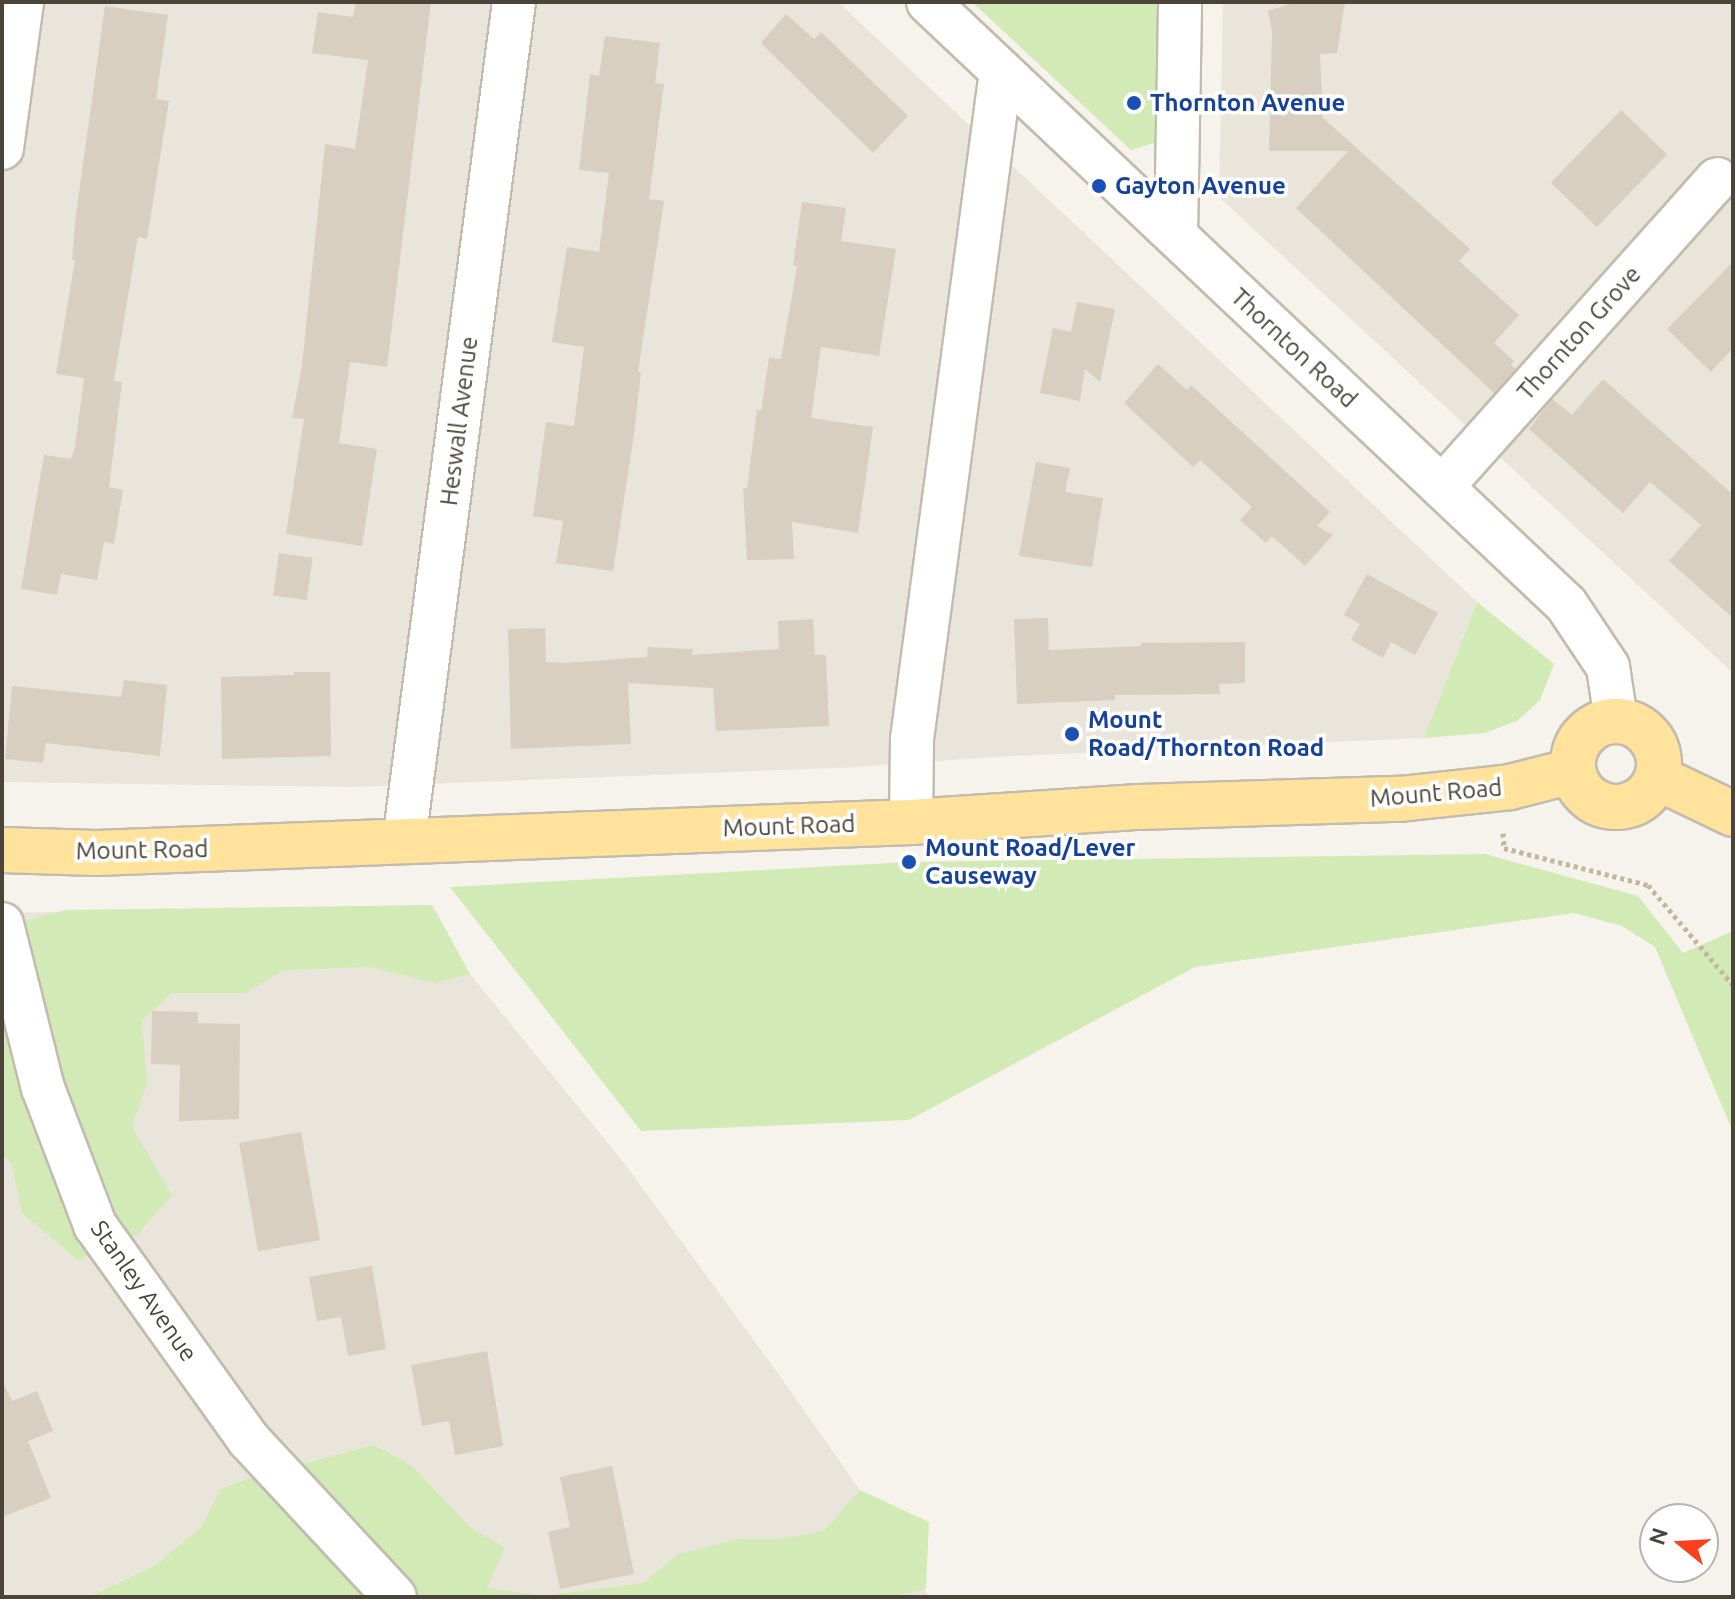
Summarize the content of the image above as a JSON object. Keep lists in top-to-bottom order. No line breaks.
{"streets":{"main road":["Mount Road"],"street":["Thornton Grove","Thornton Road","Heswall Avenue","Stanley Avenue"]},"crossings":[["Thornton Grove","Thornton Road"],["Thornton Road","Mount Road"],["Heswall Avenue","Mount Road"]],"places":["Thornton Avenue","Gayton Avenue","Mount Road/Thornton Road","Mount Road/Lever Causeway"],"north":"left"}
